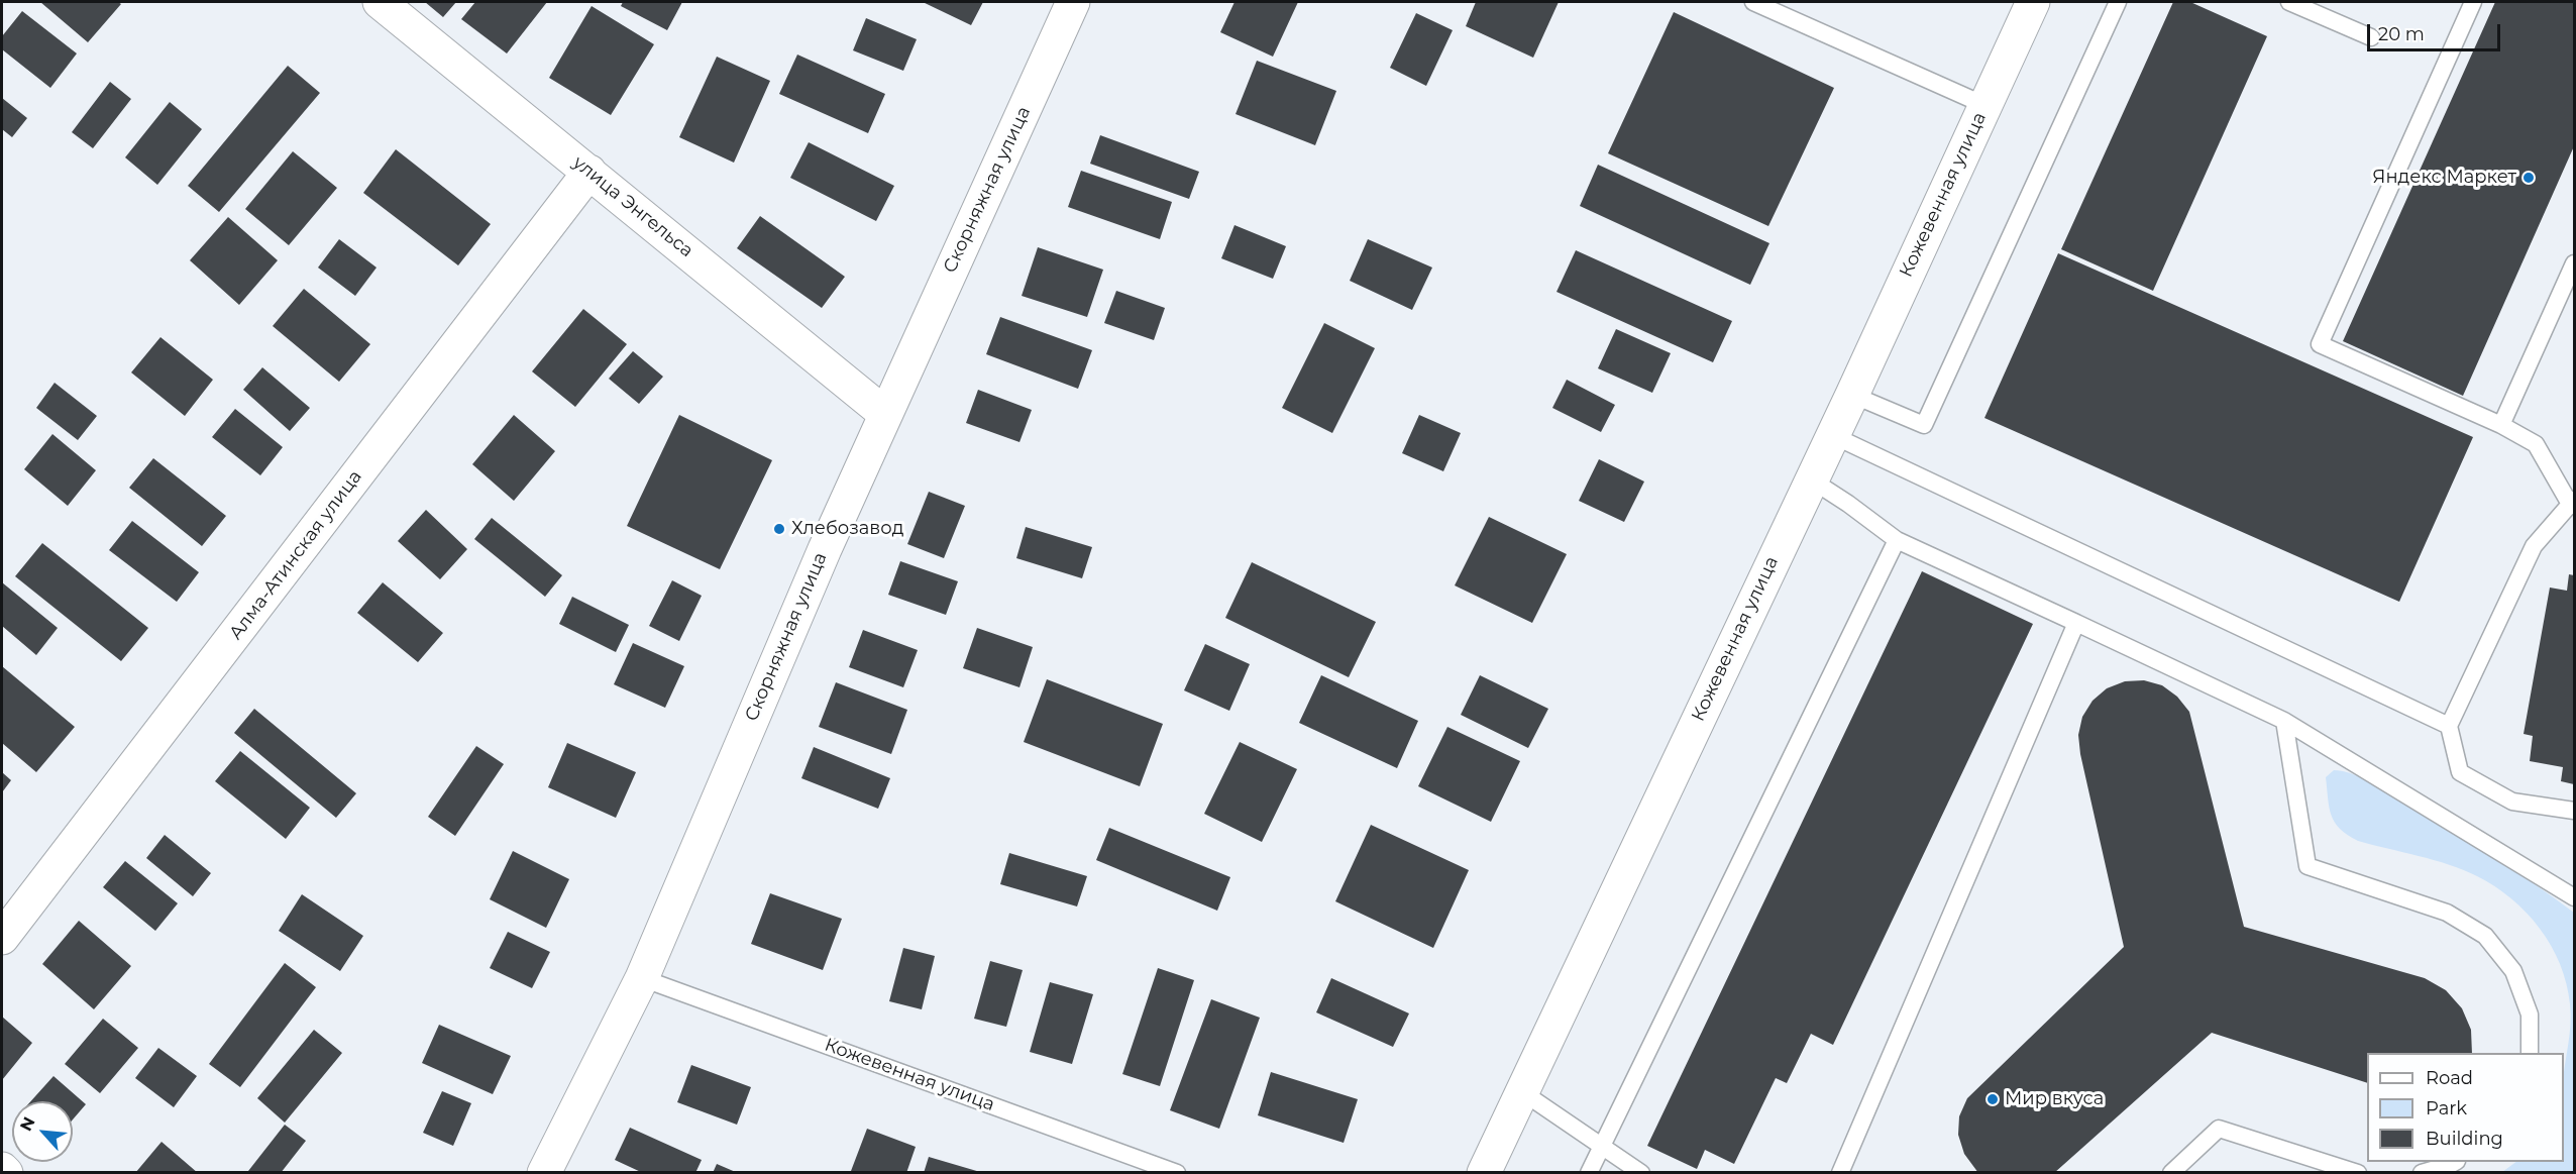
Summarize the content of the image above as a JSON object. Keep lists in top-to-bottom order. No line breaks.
{"streets":{"main road":["Скорняжная улица","Кожевенная улица","улица Энгельса","Алма-Атинская улица"]},"crossings":[["Скорняжная улица","Кожевенная улица"],["Скорняжная улица","улица Энгельса"],["улица Энгельса","Алма-Атинская улица"]],"places":["Яндекс Маркет","Хлебозавод","Мир вкуса"],"legend":["Road","Park","Building"],"scale_bar":"20 m","north":"top left"}
